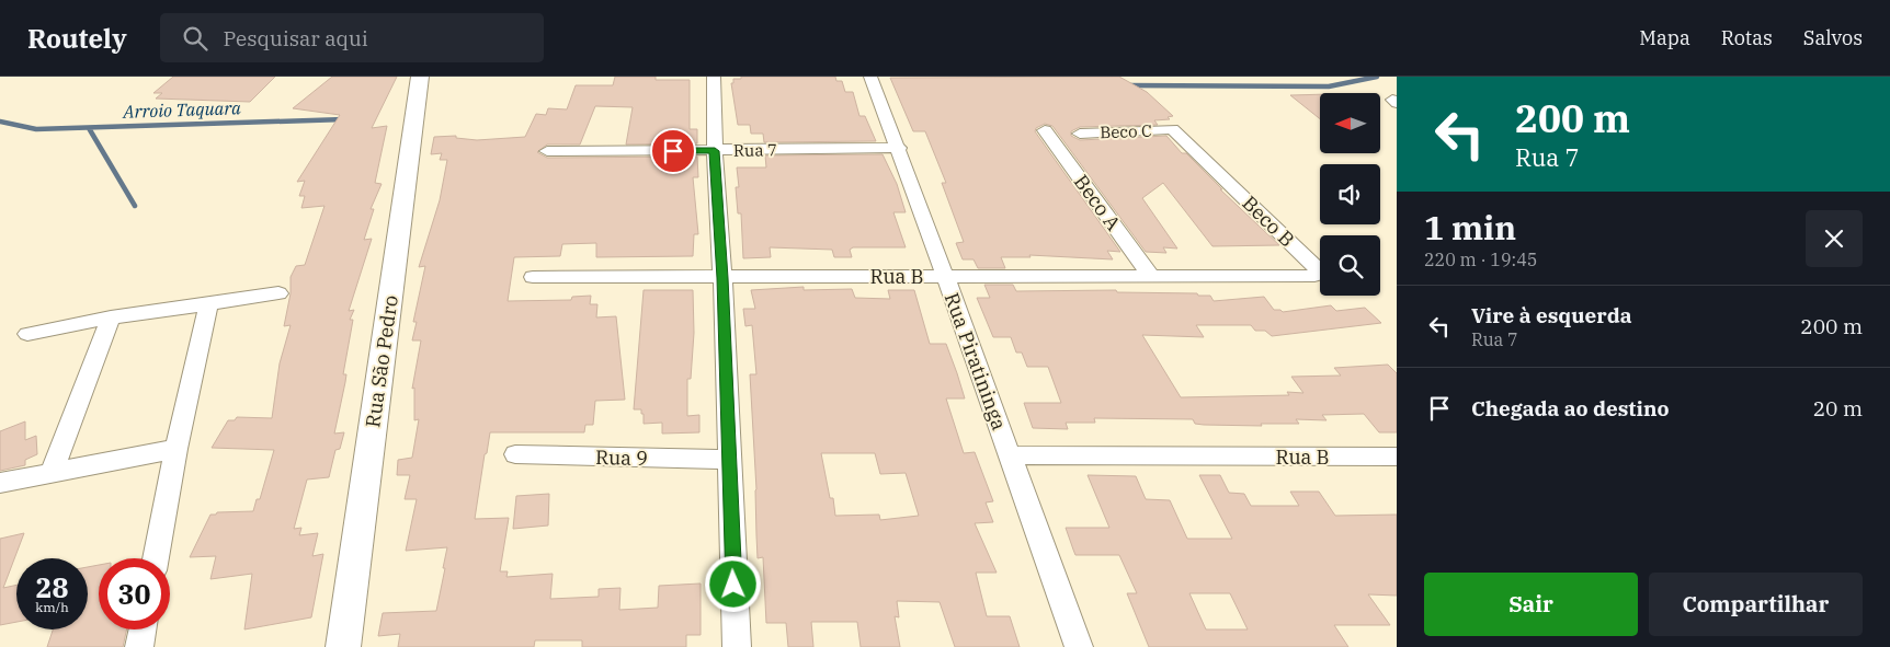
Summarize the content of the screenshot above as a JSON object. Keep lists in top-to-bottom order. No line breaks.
{"streets":{"street":["Beco C","Rua 7","Beco A","Beco B","Rua B","Rua São Pedro","Rua Piratininga","Rua 9"]},"crossings":[["Beco C","Beco B"],["Rua 7","Rua Piratininga"],["Beco A","Rua B"],["Beco B","Rua B"],["Rua B","Rua Piratininga"]],"water":["Arroio Taquara"],"north":"left","page":{"header":"Routely","search":"Pesquisar aqui","nav":["Mapa","Rotas","Salvos"],"turn":["200 m","Rua 7"],"heading":["1 min","220 m · 19:45"],"list":[{"name":"Vire à esquerda","note":"Rua 7","value":"200 m"},{"name":"Chegada ao destino","value":"20 m"}],"speed":"28 km/h","limit":"30","buttons":["Sair","Compartilhar"]}}
